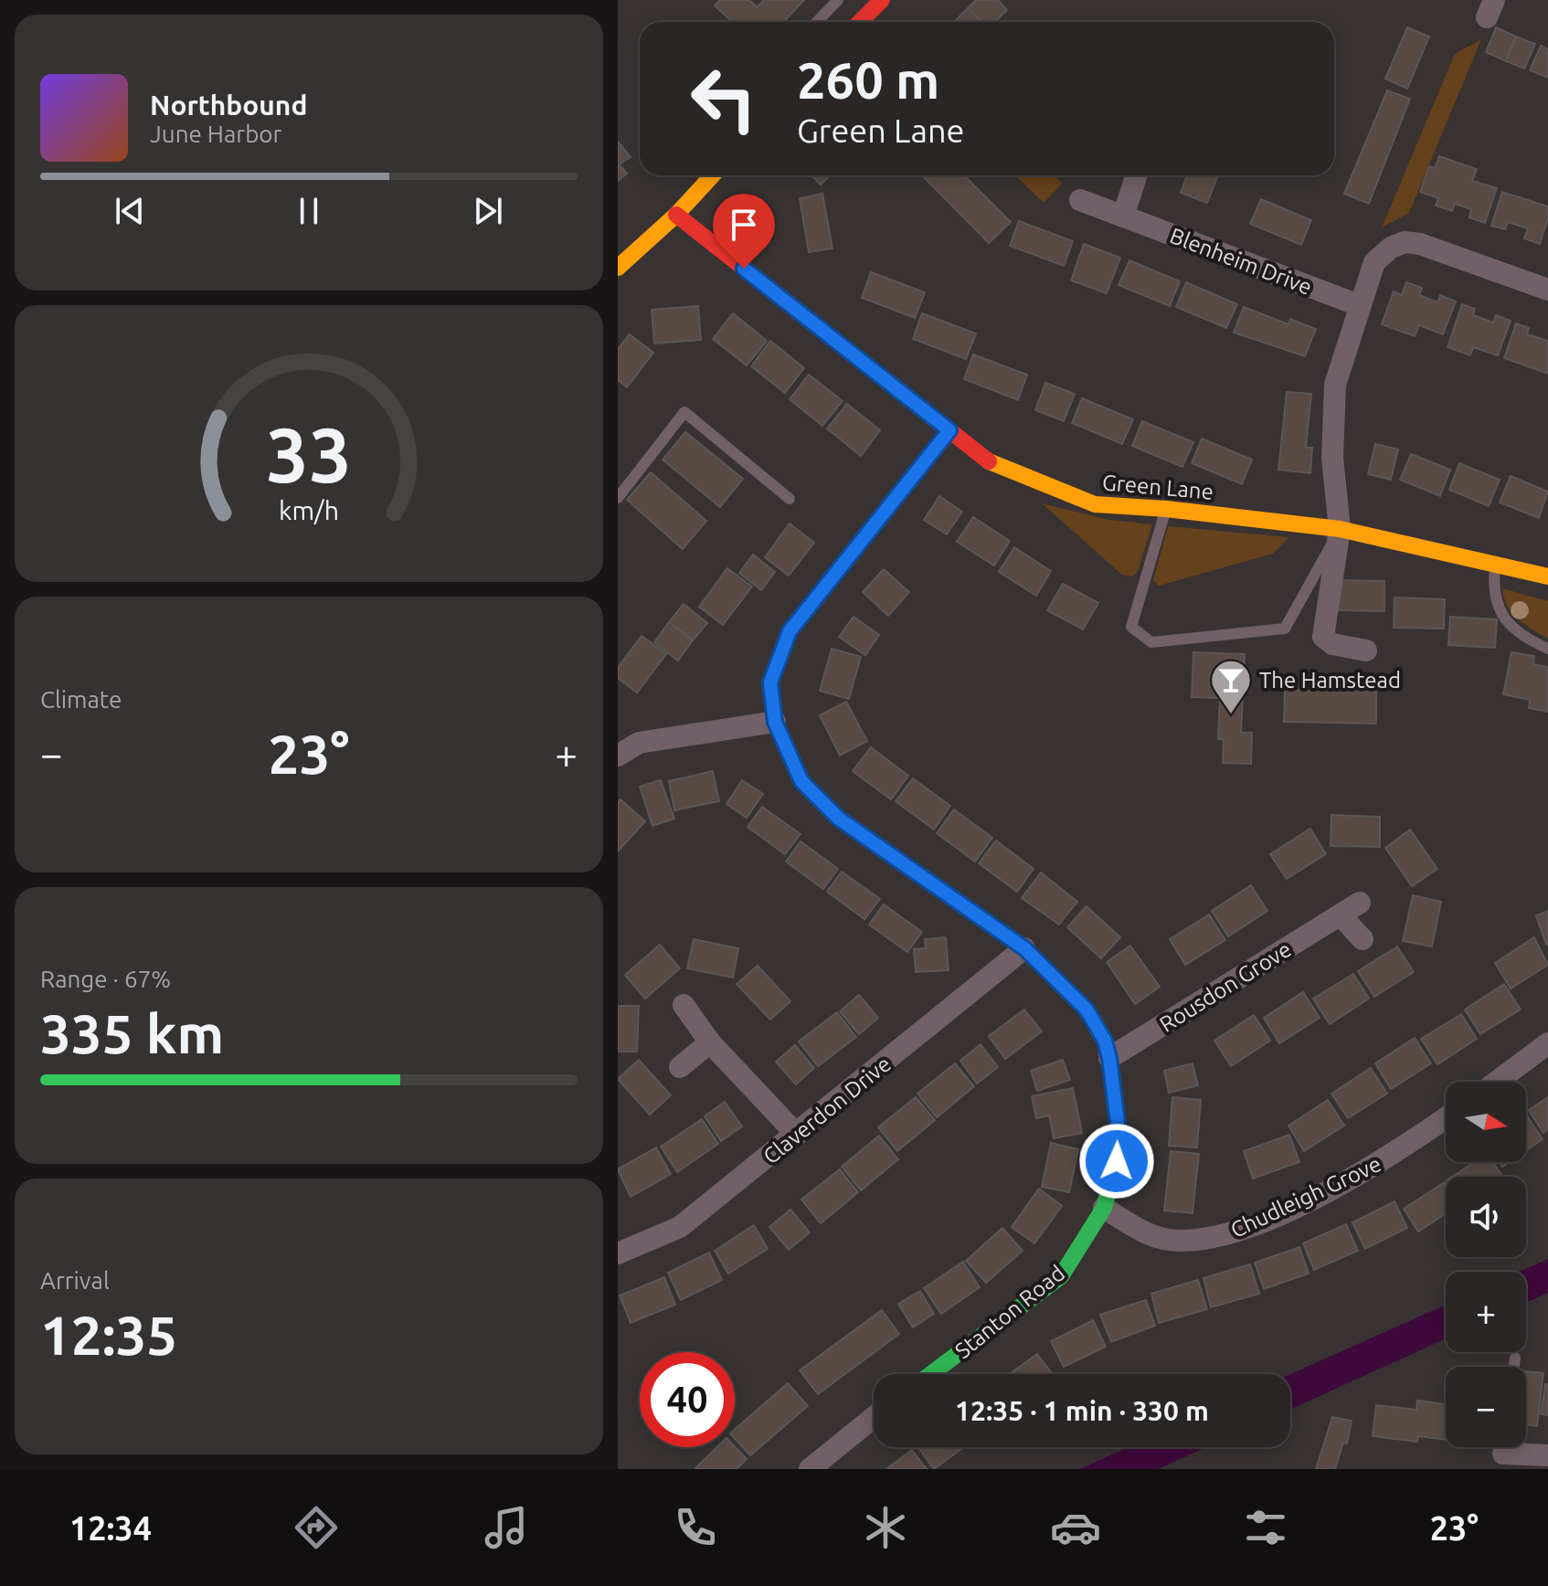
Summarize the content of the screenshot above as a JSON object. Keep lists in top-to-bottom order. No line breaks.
{"streets":{"street":["Blenheim Drive","Green Lane","Rousdon Grove","Claverdon Drive","Chudleigh Grove","Stanton Road"]},"crossings":[["Green Lane","Stanton Road"],["Rousdon Grove","Stanton Road"],["Claverdon Drive","Stanton Road"],["Chudleigh Grove","Stanton Road"]],"places":{"bar":["The Hamstead"]},"north":"right","page":{"turn":["260 m","Green Lane"],"song":["Northbound","June Harbor"],"tile":["Climate",["Range · 67%","335 km"],["Arrival","12:35"]],"heat":["−","23°","+"],"map_buttons":["+","−"],"limit":"40","trip":"12:35 · 1 min · 330 m","tabs":["12:34","23°"],"gauge":["33","km/h"]}}
